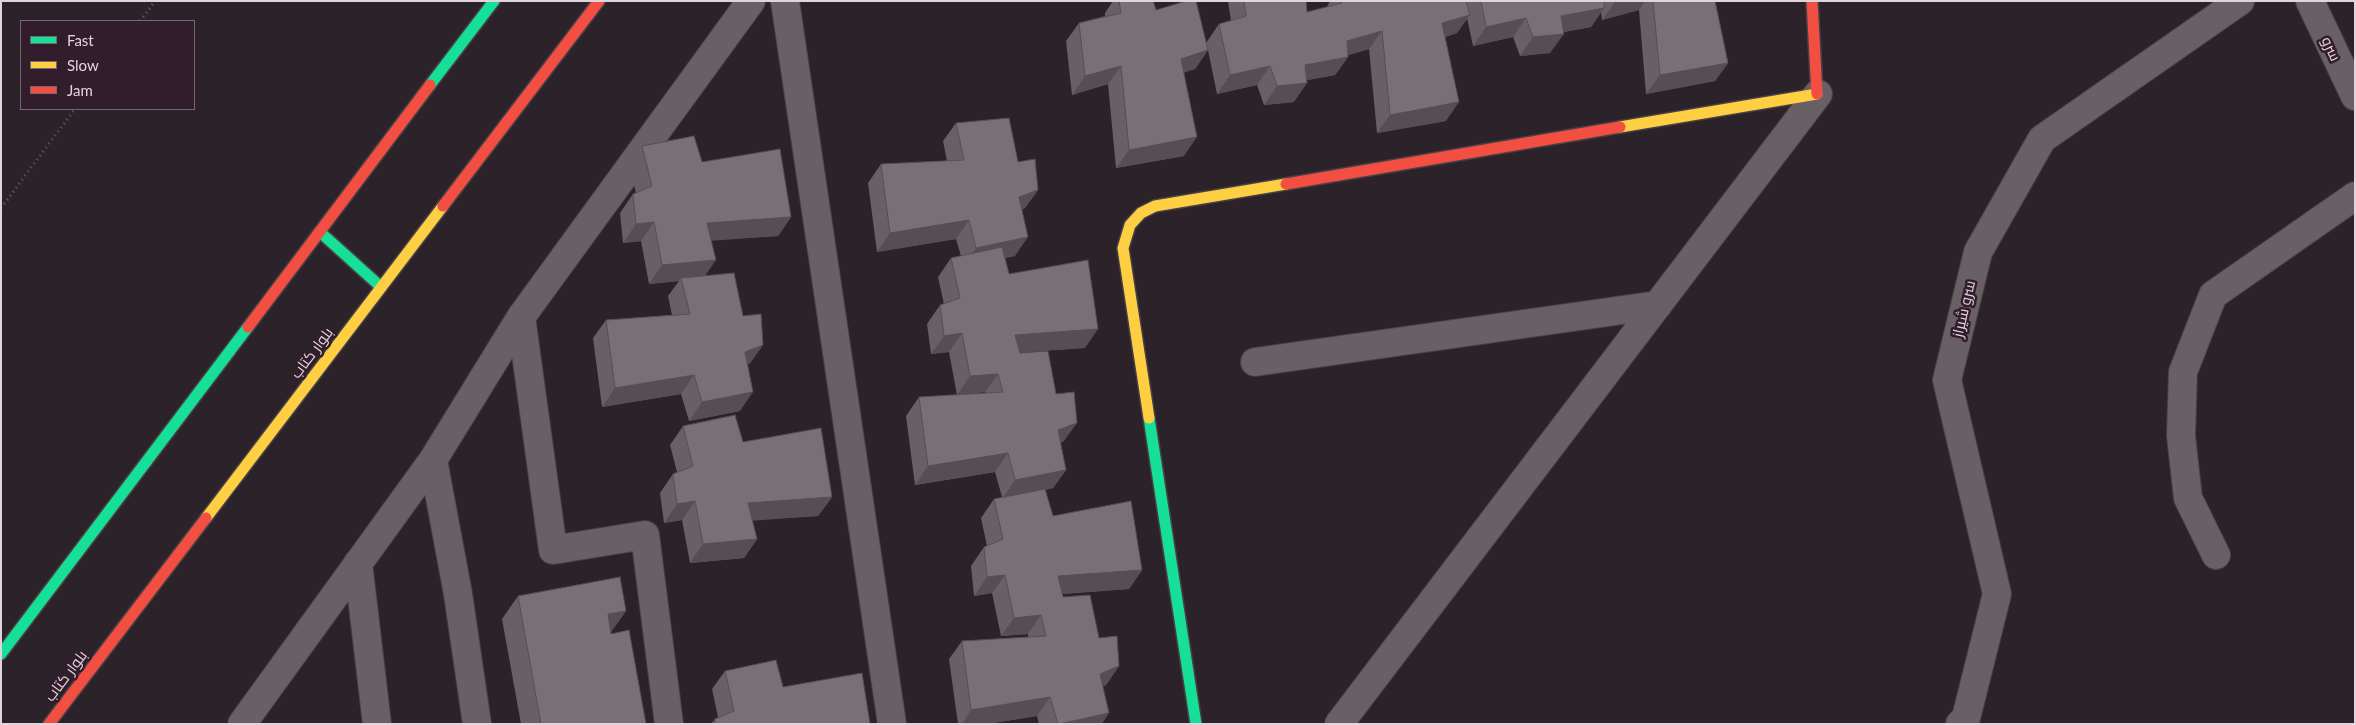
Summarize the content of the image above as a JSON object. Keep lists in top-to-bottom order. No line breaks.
{"streets":{"main road":["بلوار کتاب"],"street":["سرو","سرو شیراز"]},"legend":["Fast","Slow","Jam"]}
